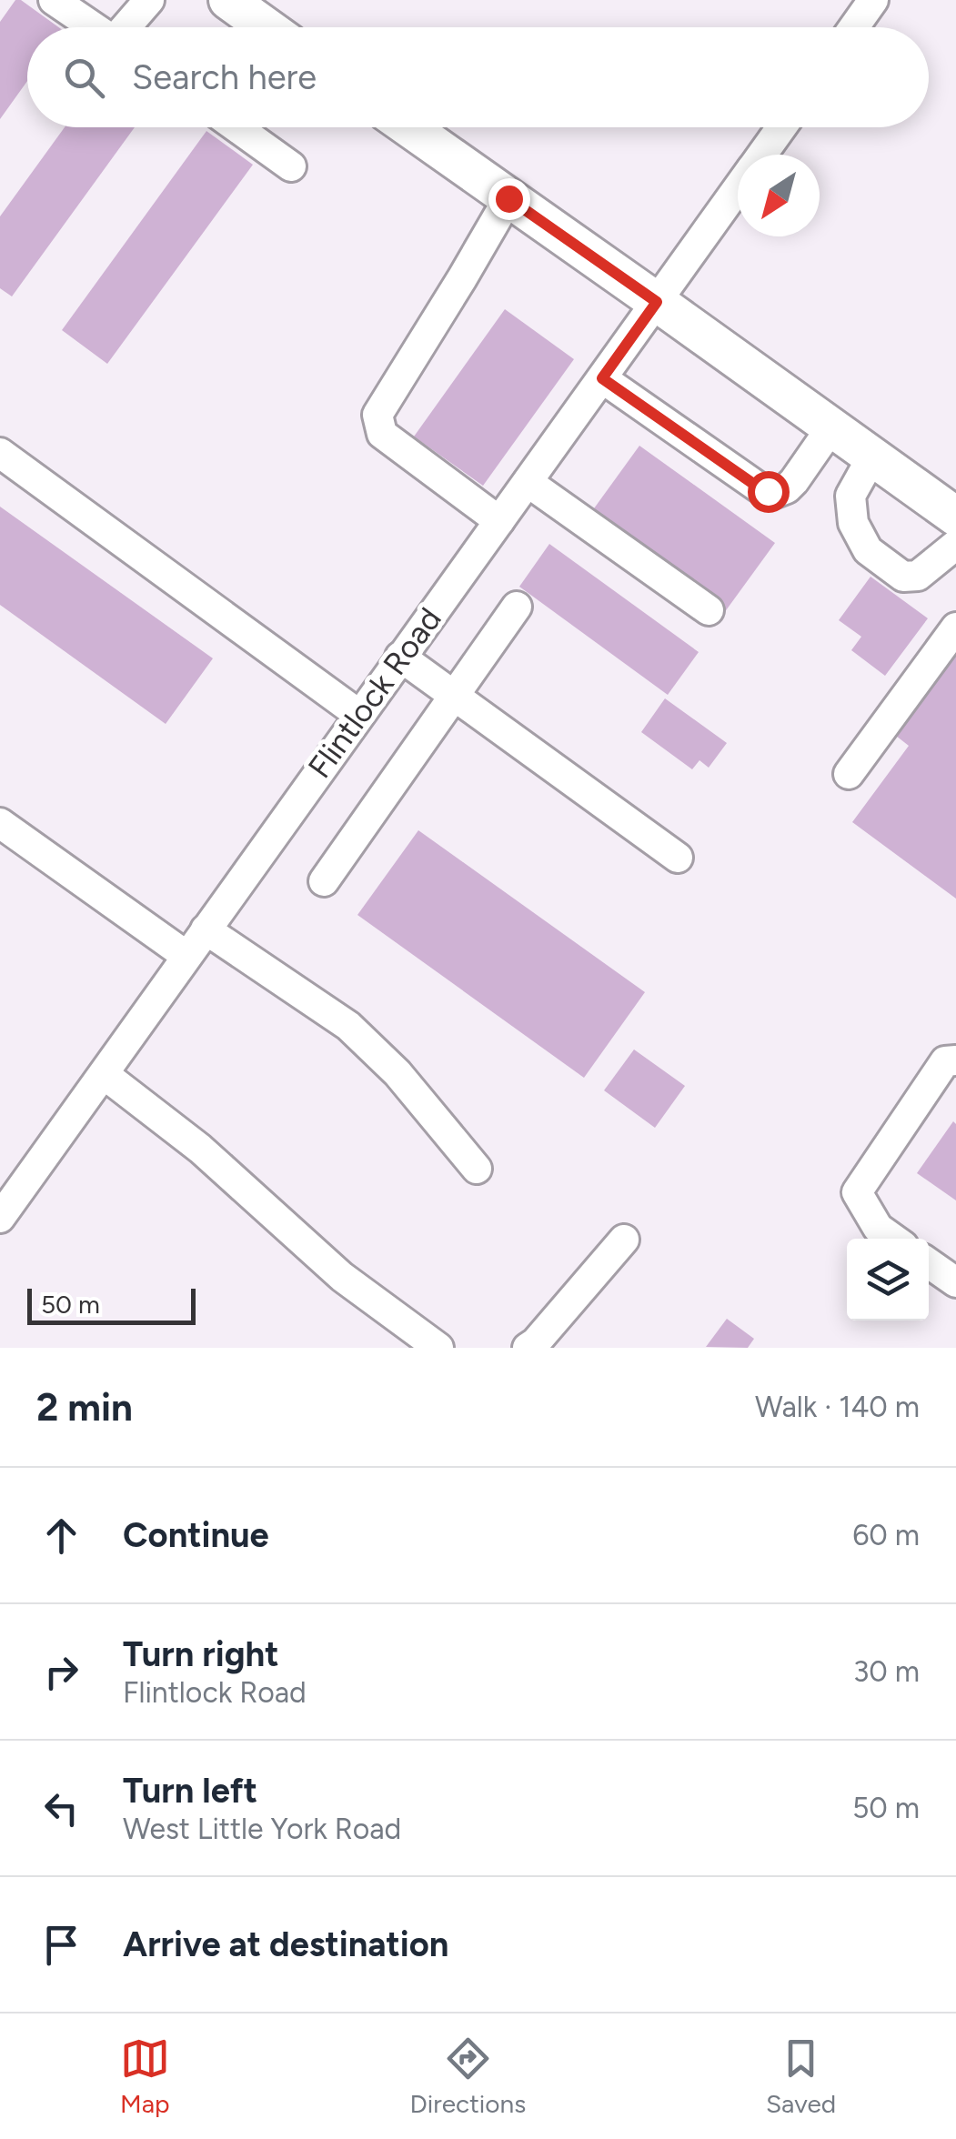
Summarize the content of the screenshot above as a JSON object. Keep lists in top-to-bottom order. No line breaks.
{"streets":{"street":["Flintlock Road"]},"scale_bar":"50 m","north":"bottom left","page":{"search":"Search here","scale":"50 m","heading":["2 min","Walk · 140 m"],"list":[["Continue","60 m"],["Turn right","Flintlock Road","30 m"],["Turn left","West Little York Road","50 m"],"Arrive at destination"],"nav":["Map","Directions","Saved"]}}
